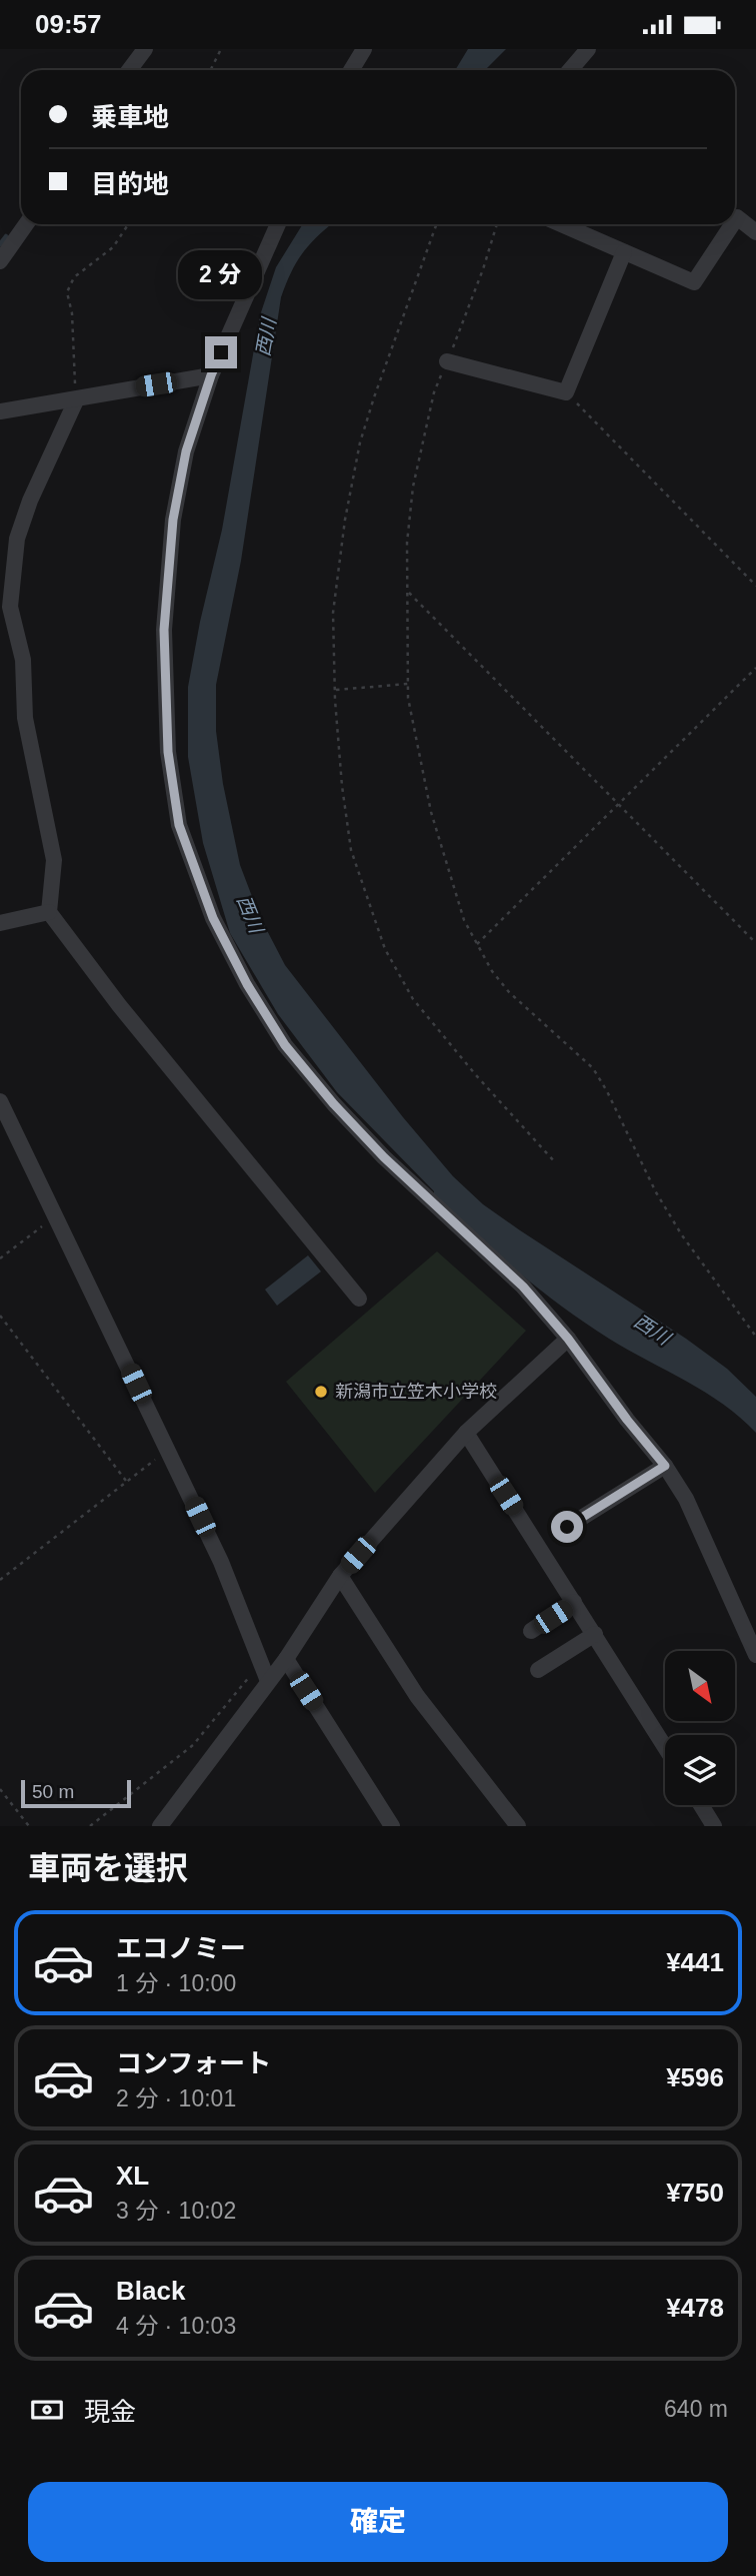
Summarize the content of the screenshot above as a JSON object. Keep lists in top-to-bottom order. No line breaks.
{"water":["西川"],"places":["新潟市立笠木小学校"],"scale_bar":"50 m","north":"bottom right","page":{"status":"09:57","banner":["乗車地","目的地"],"bubble":"2 分","scale":"50 m","heading":"車両を選択","list":[{"name":"エコノミー","note":"1 分 · 10:00","value":"¥441"},{"name":"コンフォート","note":"2 分 · 10:01","value":"¥596"},{"name":"XL","note":"3 分 · 10:02","value":"¥750"},{"name":"Black","note":"4 分 · 10:03","value":"¥478"}],"pay":["現金","640 m"],"buttons":"確定"}}
